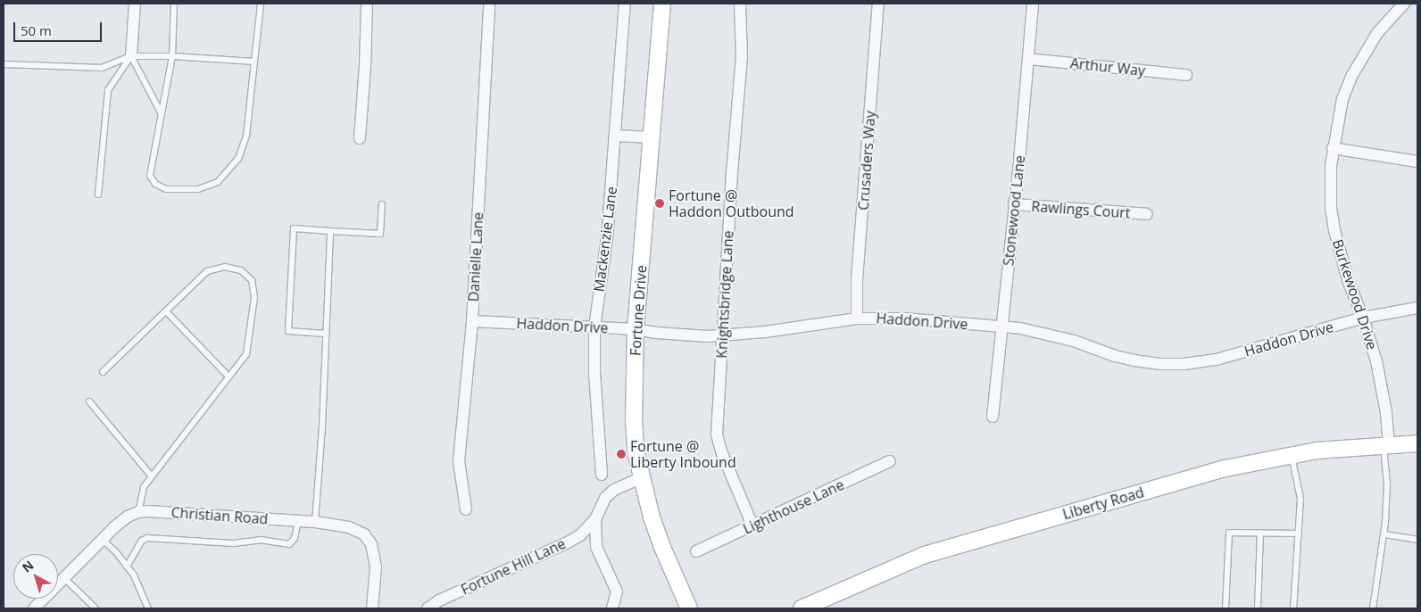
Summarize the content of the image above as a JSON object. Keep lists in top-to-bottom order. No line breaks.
{"streets":{"main road":["Fortune Drive","Liberty Road"],"street":["Arthur Way","Crusaders Way","Rawlings Court","Stonewood Lane","Mackenzie Lane","Danielle Lane","Knightsbridge Lane","Burkewood Drive","Haddon Drive","Lighthouse Lane","Christian Road","Fortune Hill Lane"]},"crossings":[["Arthur Way","Stonewood Lane"],["Crusaders Way","Haddon Drive"],["Rawlings Court","Stonewood Lane"],["Stonewood Lane","Haddon Drive"],["Mackenzie Lane","Haddon Drive"],["Danielle Lane","Haddon Drive"],["Knightsbridge Lane","Haddon Drive"],["Knightsbridge Lane","Lighthouse Lane"],["Burkewood Drive","Haddon Drive"],["Burkewood Drive","Liberty Road"],["Fortune Drive","Haddon Drive"],["Fortune Drive","Fortune Hill Lane"]],"places":["Fortune @ Haddon Outbound","Fortune @ Liberty Inbound"],"scale_bar":"50 m","north":"top left"}
